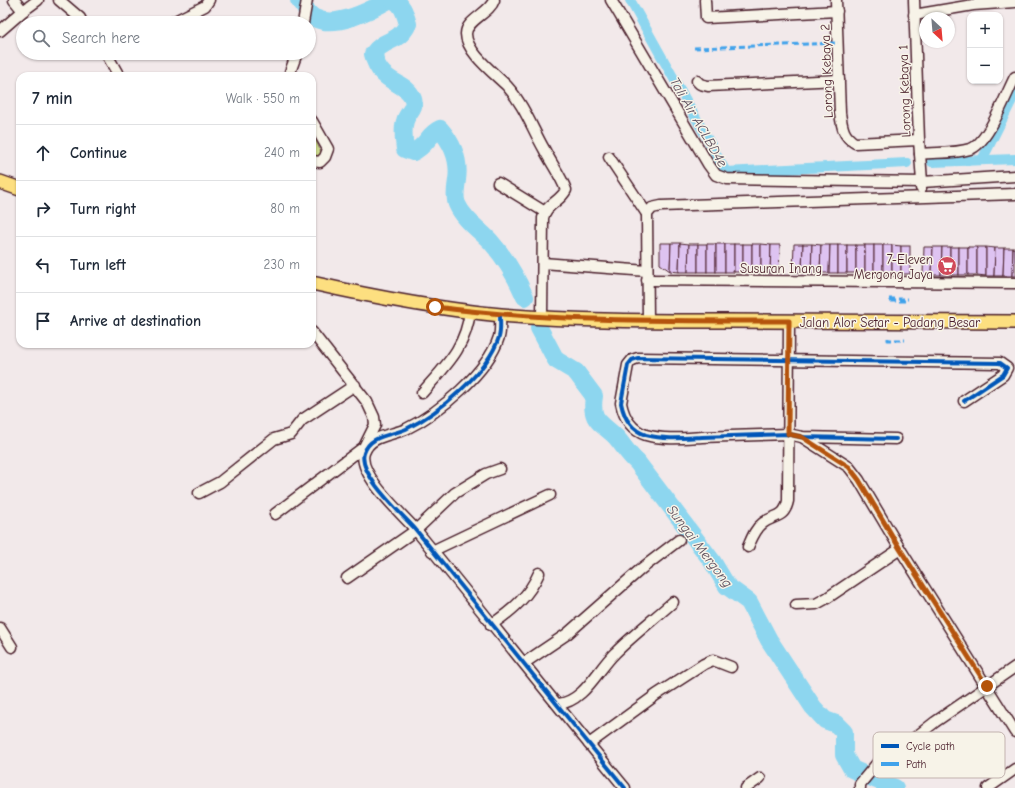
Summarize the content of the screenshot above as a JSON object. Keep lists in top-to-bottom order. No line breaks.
{"streets":{"main road":["Jalan Alor Setar - Padang Besar"],"street":["Lorong Kebaya 2","Lorong Kebaya 1","Susuran Inang"]},"crossings":[["Lorong Kebaya 2","Lorong Kebaya 1"]],"water":["Tali Air ACLBD4e","Sungai Mergong"],"places":{"supermarket":["7-Eleven Mergong Jaya"]},"legend":["Cycle path","Path"],"north":"bottom right","page":{"map_buttons":["+","−"],"search":"Search here","heading":["7 min","Walk · 550 m"],"list":[["Continue","240 m"],["Turn right","80 m"],["Turn left","230 m"],"Arrive at destination"]}}
